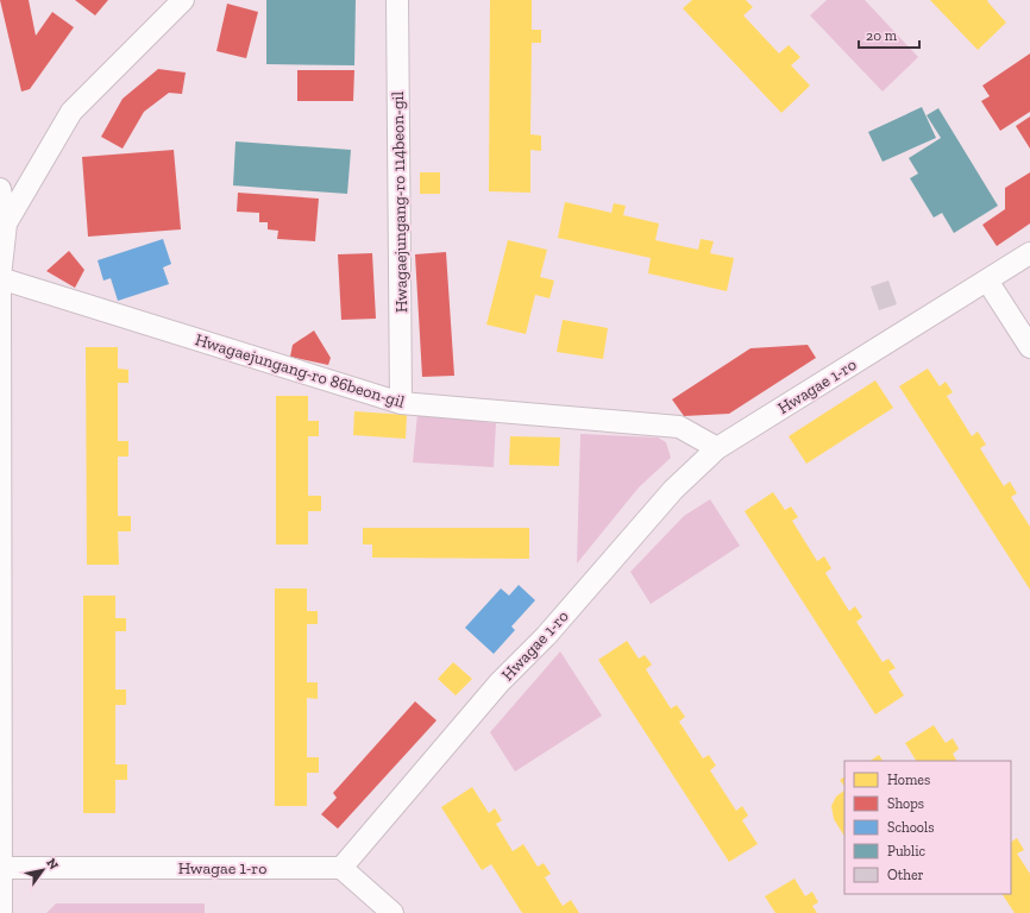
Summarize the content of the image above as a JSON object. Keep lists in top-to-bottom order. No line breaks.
{"streets":{"street":["Hwagaejungang-ro 114beon-gil","Hwagaejungang-ro 86beon-gil","Hwagae 1-ro"]},"crossings":[["Hwagaejungang-ro 114beon-gil","Hwagaejungang-ro 86beon-gil"],["Hwagaejungang-ro 86beon-gil","Hwagae 1-ro"]],"legend":["Homes","Shops","Schools","Public","Other"],"scale_bar":"20 m","north":"top right"}
